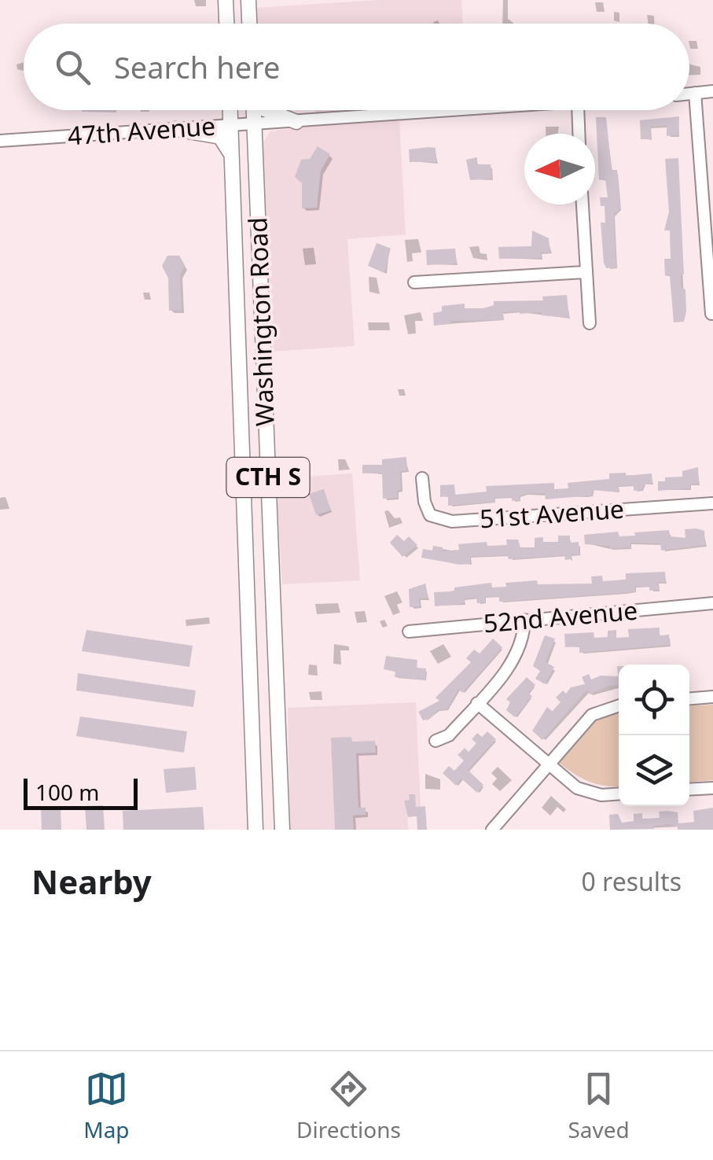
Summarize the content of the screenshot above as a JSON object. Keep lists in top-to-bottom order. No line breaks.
{"streets":{"main road":["Washington Road","CTH S"],"street":["47th Avenue","51st Avenue","52nd Avenue"]},"crossings":[["47th Avenue","Washington Road"]],"scale_bar":"100 m","north":"left","page":{"search":"Search here","scale":"100 m","heading":["Nearby","0 results"],"nav":["Map","Directions","Saved"]}}
